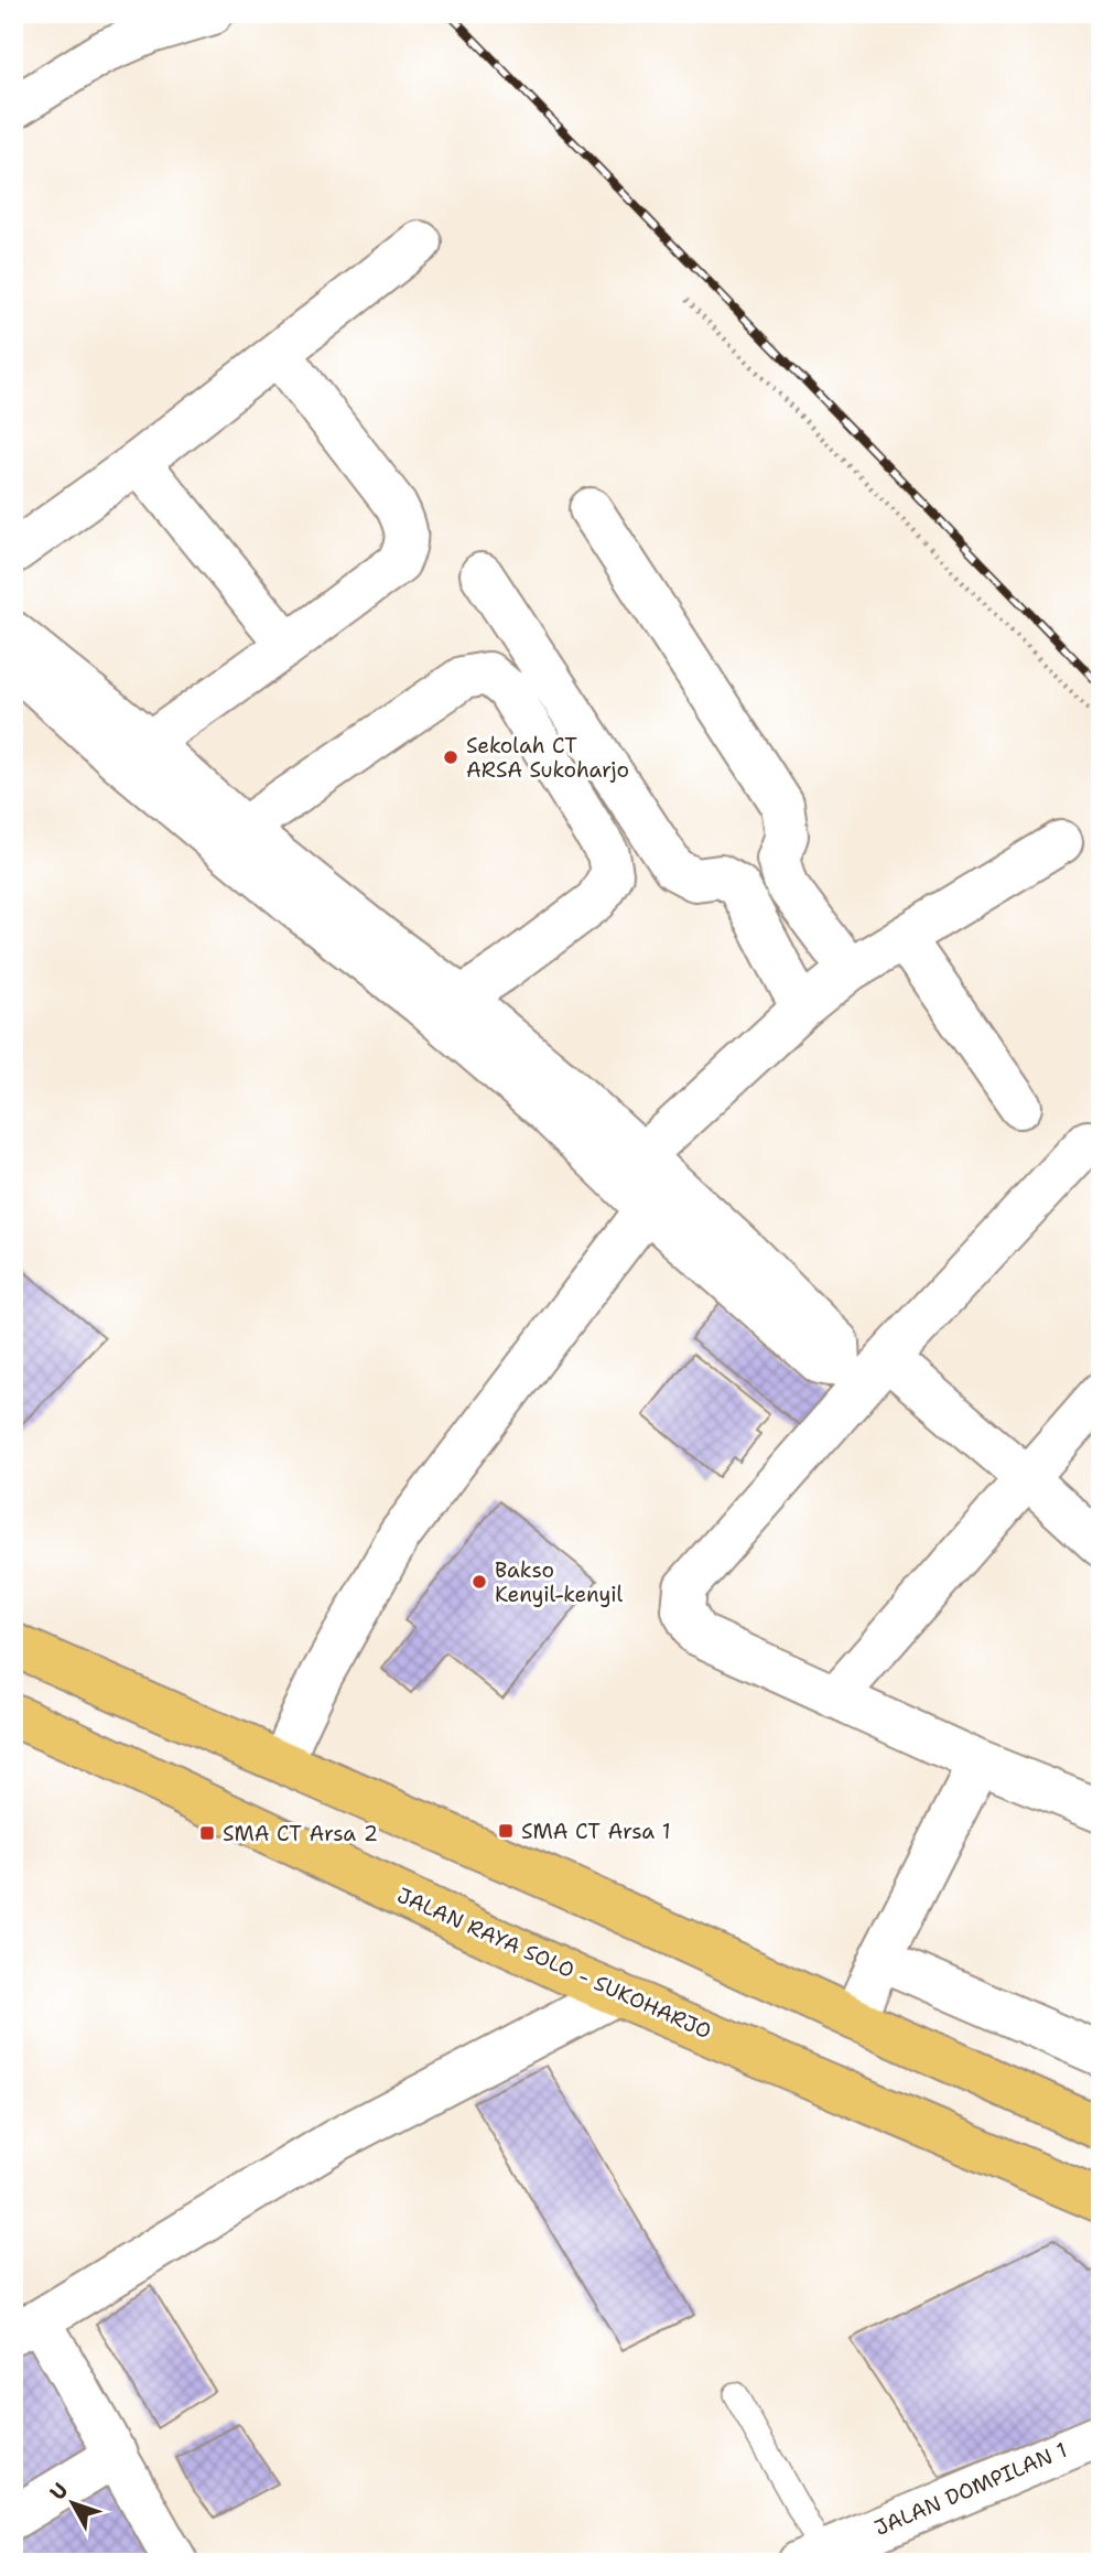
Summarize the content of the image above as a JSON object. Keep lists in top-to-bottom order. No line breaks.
{"streets":{"main road":["JALAN RAYA SOLO - SUKOHARJO"],"street":["JALAN DOMPILAN 1"]},"places":{"other":["Sekolah CT ARSA Sukoharjo","Bakso Kenyil-kenyil"],"transit":["SMA CT Arsa 1","SMA CT Arsa 2"]},"north":"top left"}
